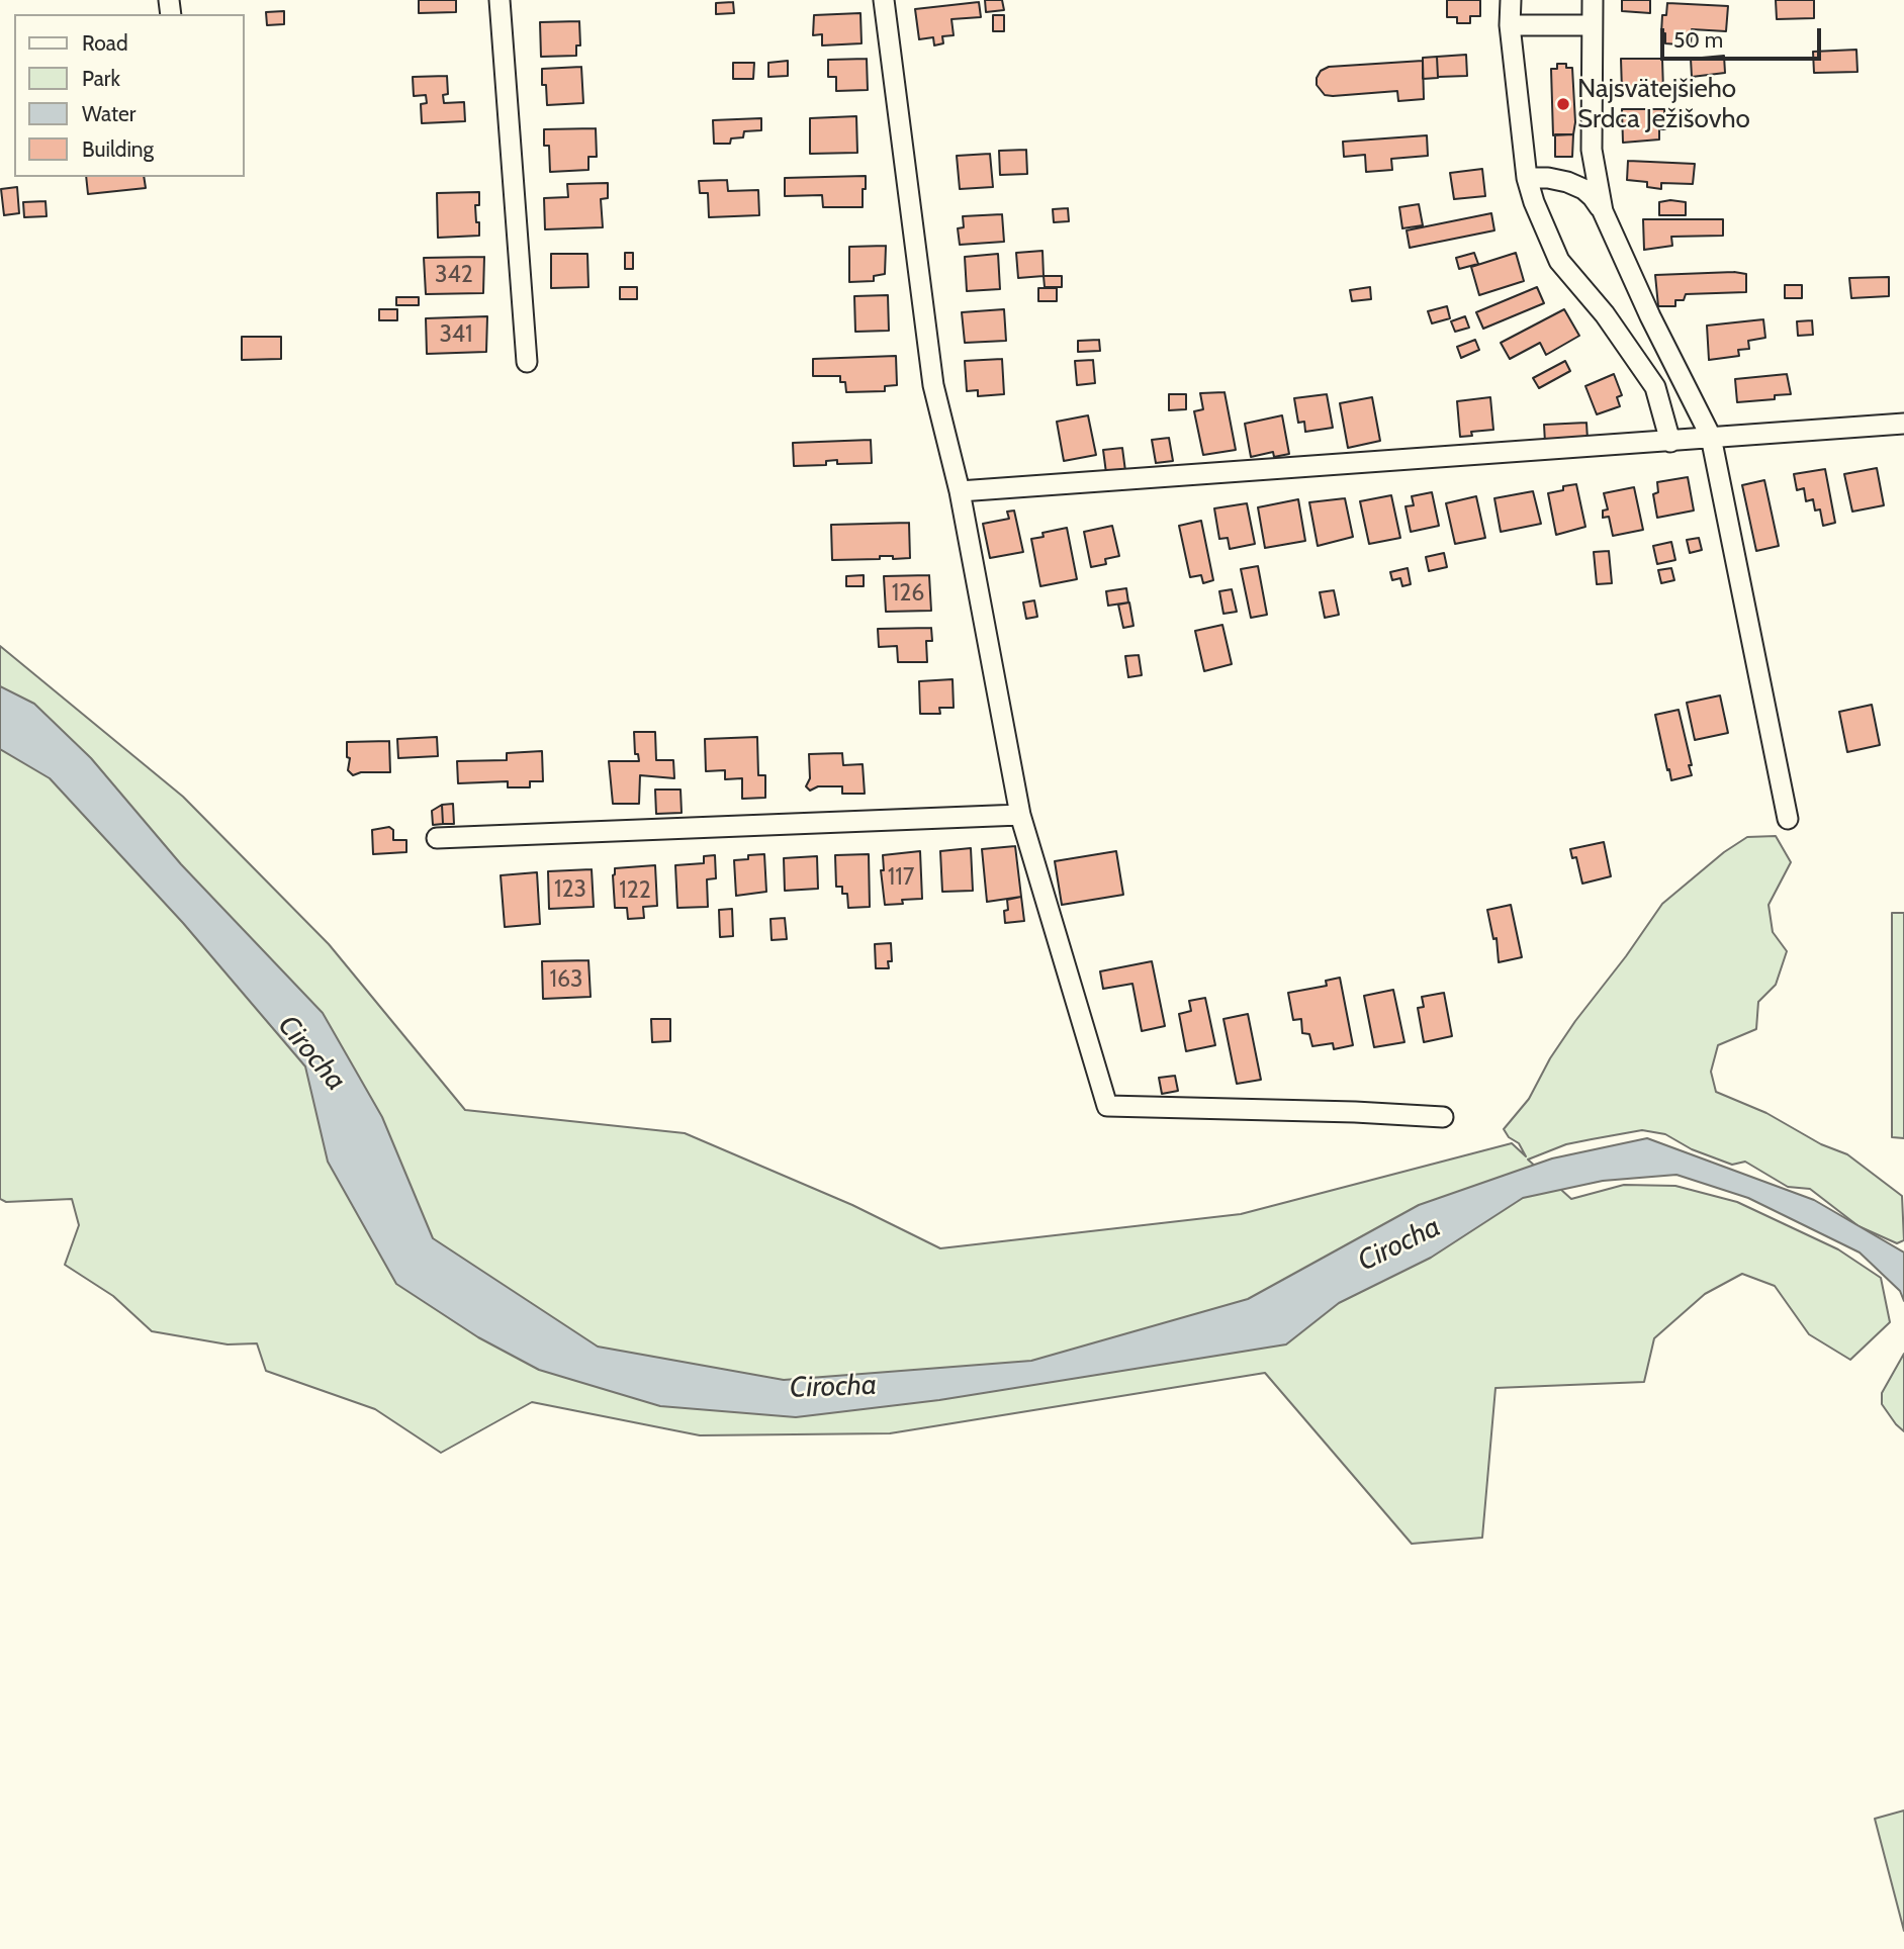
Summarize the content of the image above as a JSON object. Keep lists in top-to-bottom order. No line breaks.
{"water":["Cirocha"],"places":["Najsvätejšieho Srdca Ježišovho"],"house_numbers":["342","341","126","117","123","122","163"],"legend":["Road","Park","Water","Building"],"scale_bar":"50 m"}
